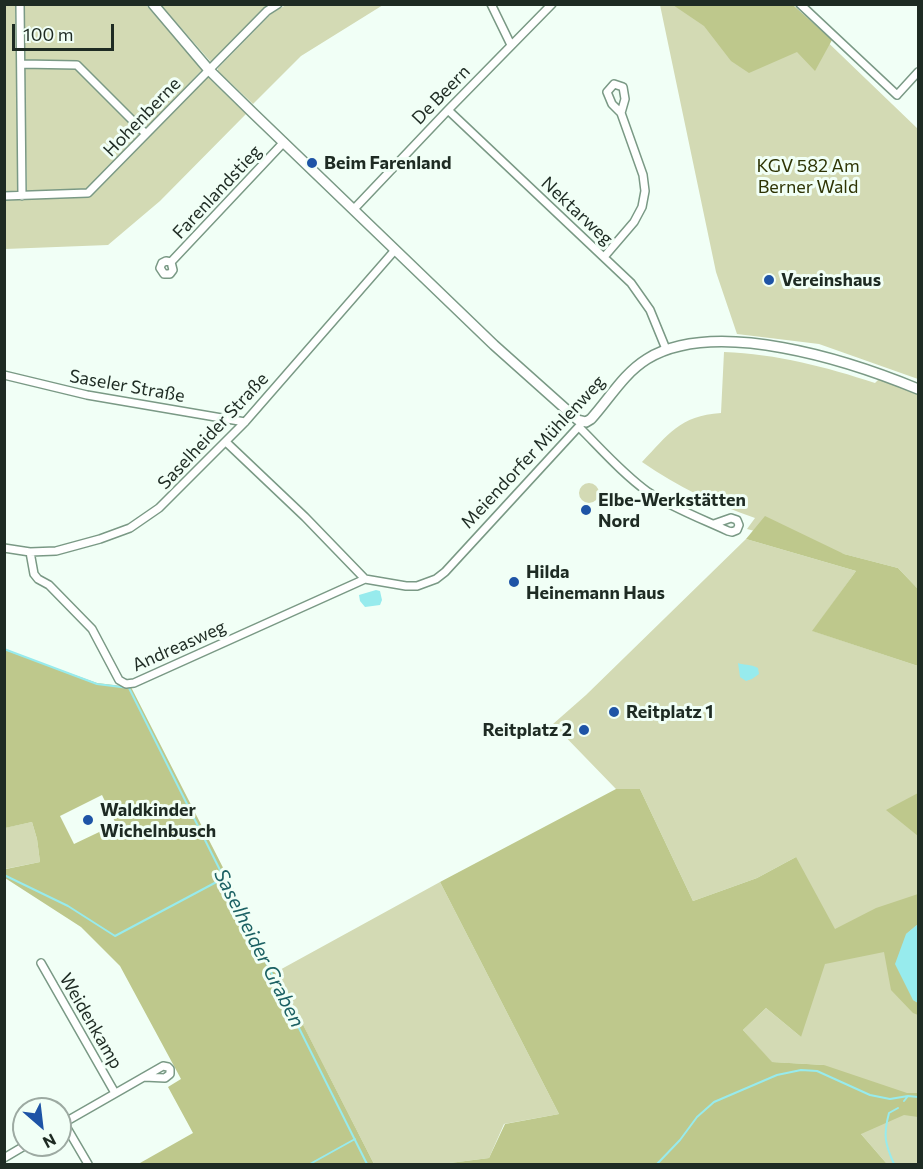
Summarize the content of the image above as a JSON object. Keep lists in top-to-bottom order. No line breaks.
{"streets":{"street":["De Beern","Hohenberne","Farenlandstieg","Nektarweg","Saseler Straße","Saselheider Straße","Meiendorfer Mühlenweg","Andreasweg","Weidenkamp"]},"crossings":[["De Beern","Nektarweg"],["Nektarweg","Meiendorfer Mühlenweg"],["Saseler Straße","Saselheider Straße"],["Saselheider Straße","Andreasweg"],["Meiendorfer Mühlenweg","Andreasweg"]],"water":["Saselheider Graben"],"parks":["KGV 582 Am Berner Wald"],"places":["Beim Farenland","Vereinshaus","Elbe-Werkstätten Nord","Hilda Heinemann Haus","Reitplatz 1","Reitplatz 2","Waldkinder Wichelnbusch"],"scale_bar":"100 m","north":"bottom right"}
